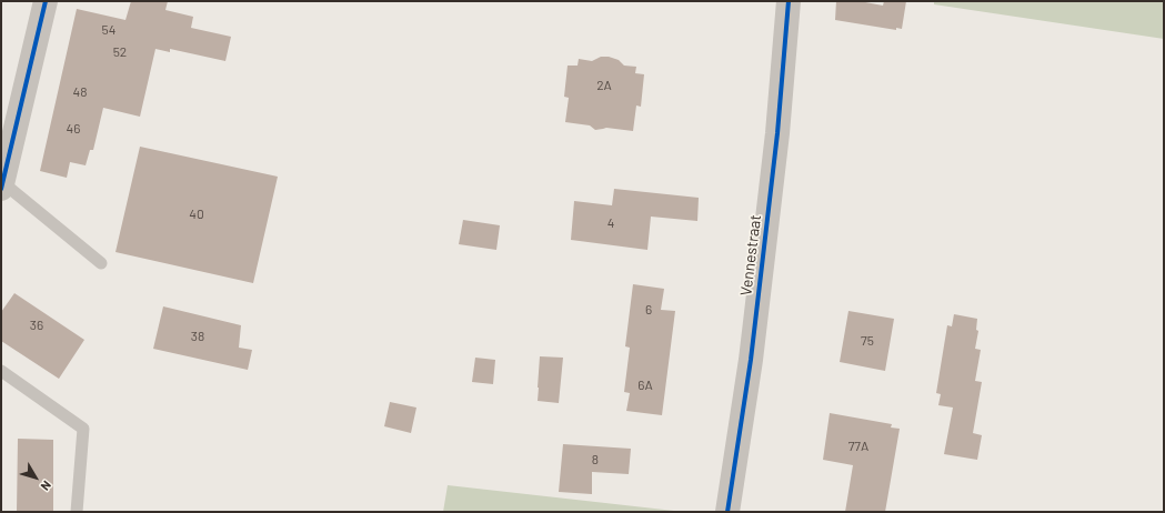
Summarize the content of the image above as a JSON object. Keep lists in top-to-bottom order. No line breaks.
{"streets":{"street":["Vennestraat"]},"house_numbers":["54","52","2A","48","46","40","4","6","36","38","75","6A","77A","8"],"north":"bottom right"}
